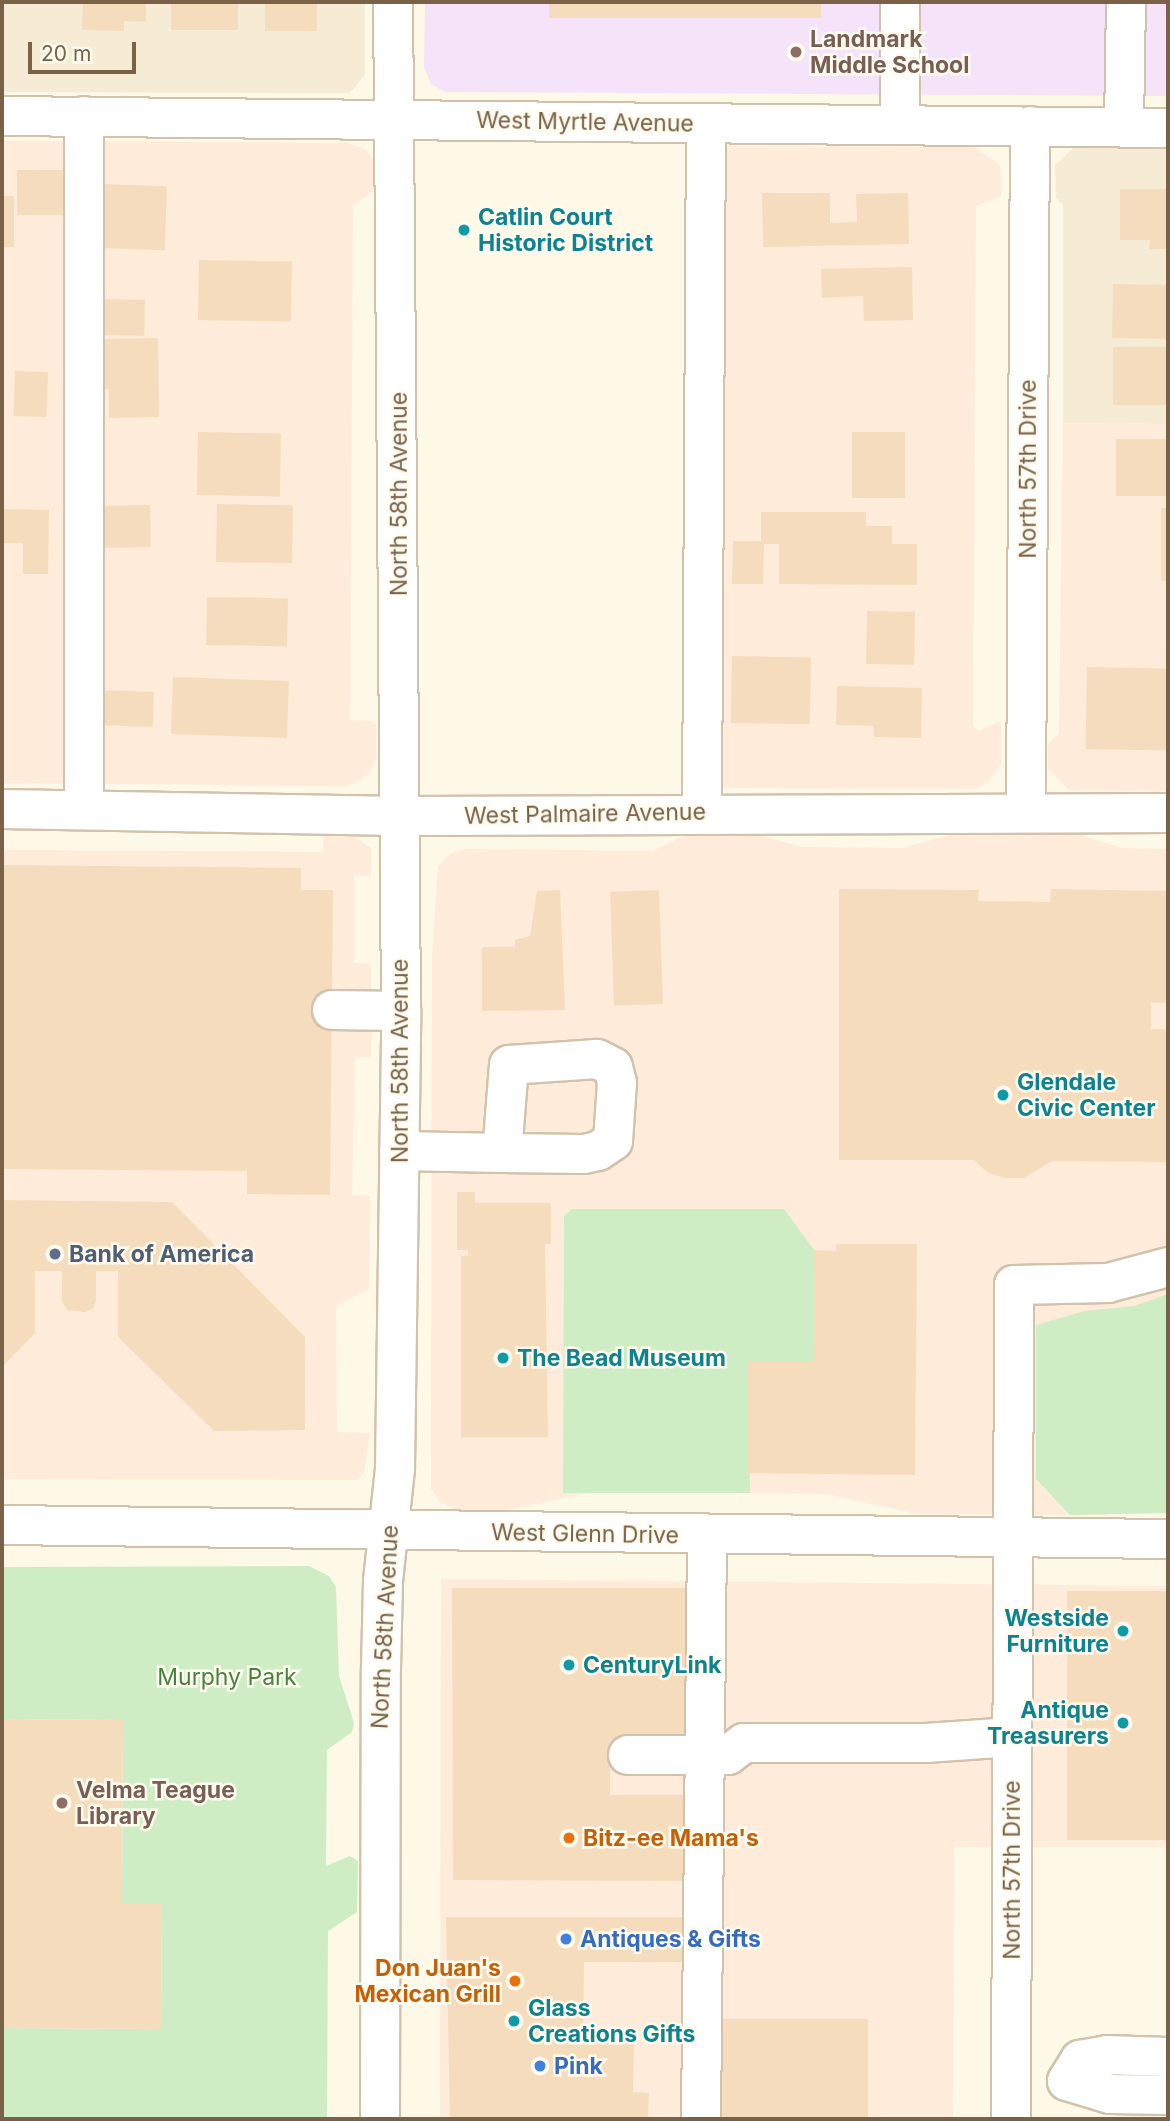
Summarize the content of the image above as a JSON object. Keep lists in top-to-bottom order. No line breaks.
{"streets":{"street":["West Myrtle Avenue","North 57th Drive","North 58th Avenue","West Palmaire Avenue","West Glenn Drive"]},"crossings":[["West Myrtle Avenue","North 57th Drive"],["West Myrtle Avenue","North 58th Avenue"],["North 57th Drive","West Palmaire Avenue"],["North 57th Drive","West Glenn Drive"],["North 58th Avenue","West Palmaire Avenue"],["North 58th Avenue","West Glenn Drive"]],"parks":["Murphy Park"],"places":["Landmark Middle School","Catlin Court Historic District","Glendale Civic Center","Bank of America","The Bead Museum","Westside Furniture","CenturyLink","Antique Treasurers","Velma Teague Library","Bitz-ee Mama's","Antiques & Gifts","Don Juan's Mexican Grill","Glass Creations Gifts","Pink"],"scale_bar":"20 m"}
